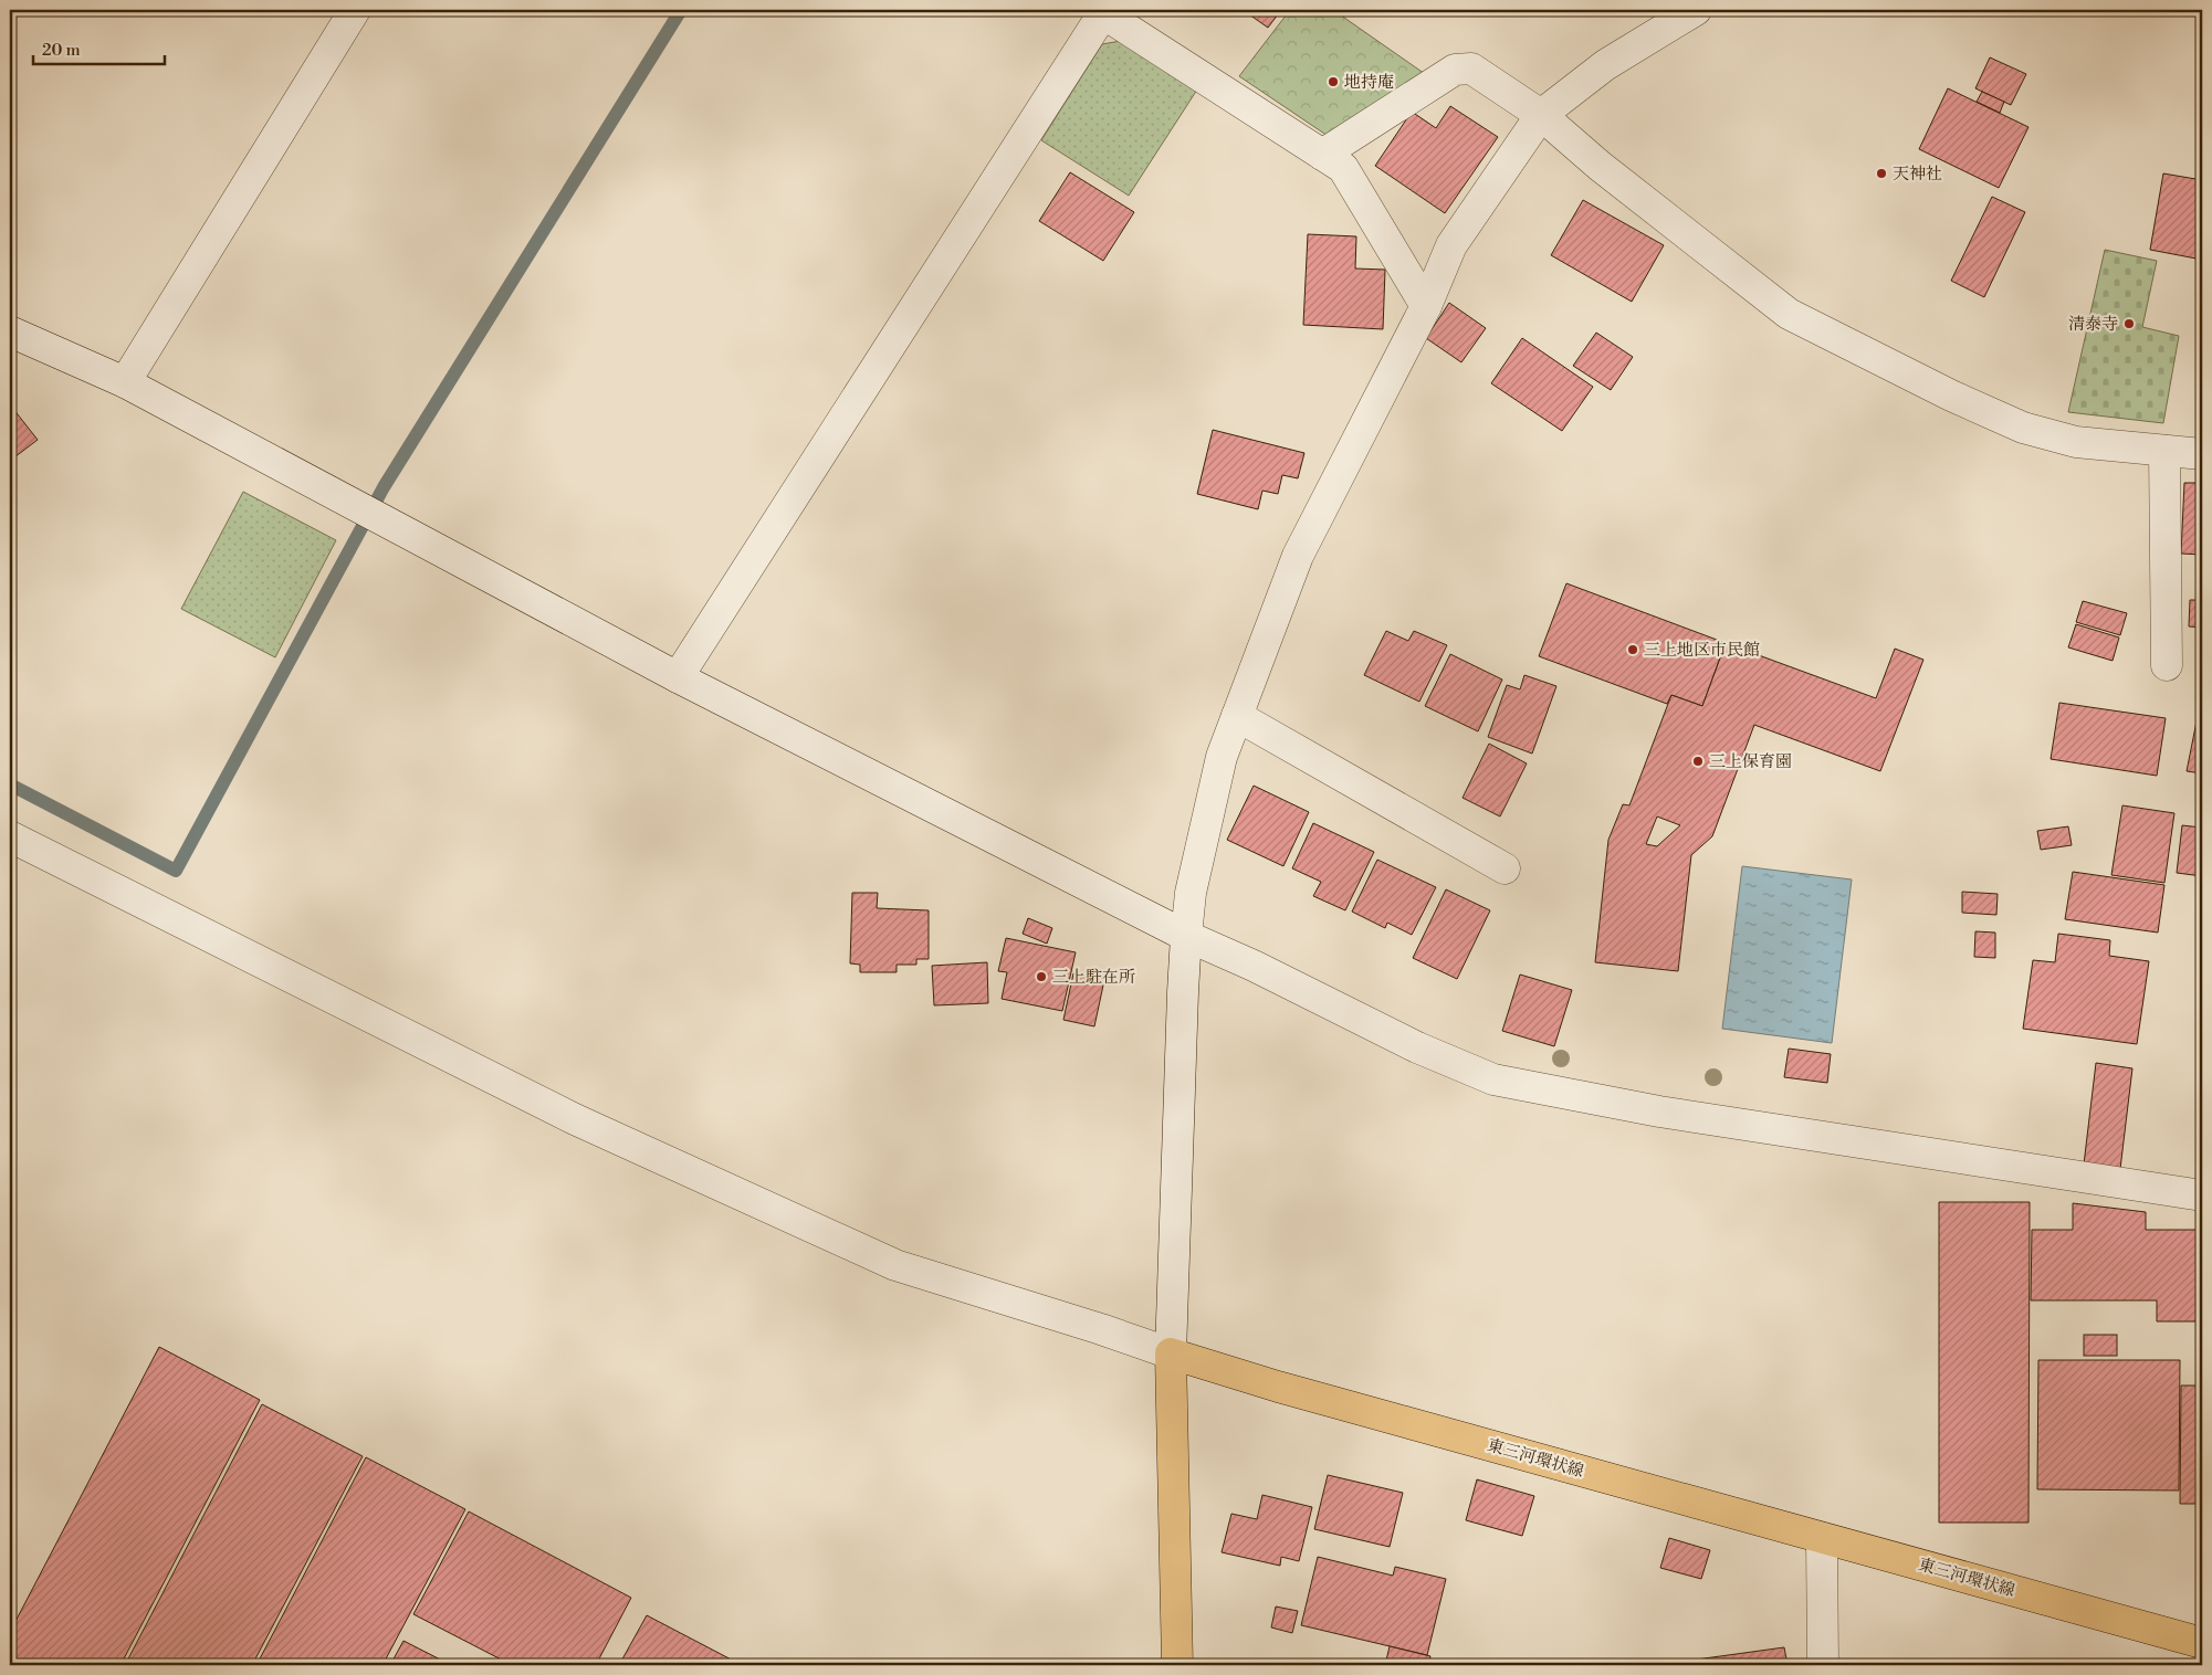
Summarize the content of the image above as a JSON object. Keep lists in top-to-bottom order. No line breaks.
{"streets":{"main road":["東三河環状線"]},"places":["地持庵","天神社","清泰寺","三上地区市民館","三上保育園","三上駐在所"],"scale_bar":"20 m"}
